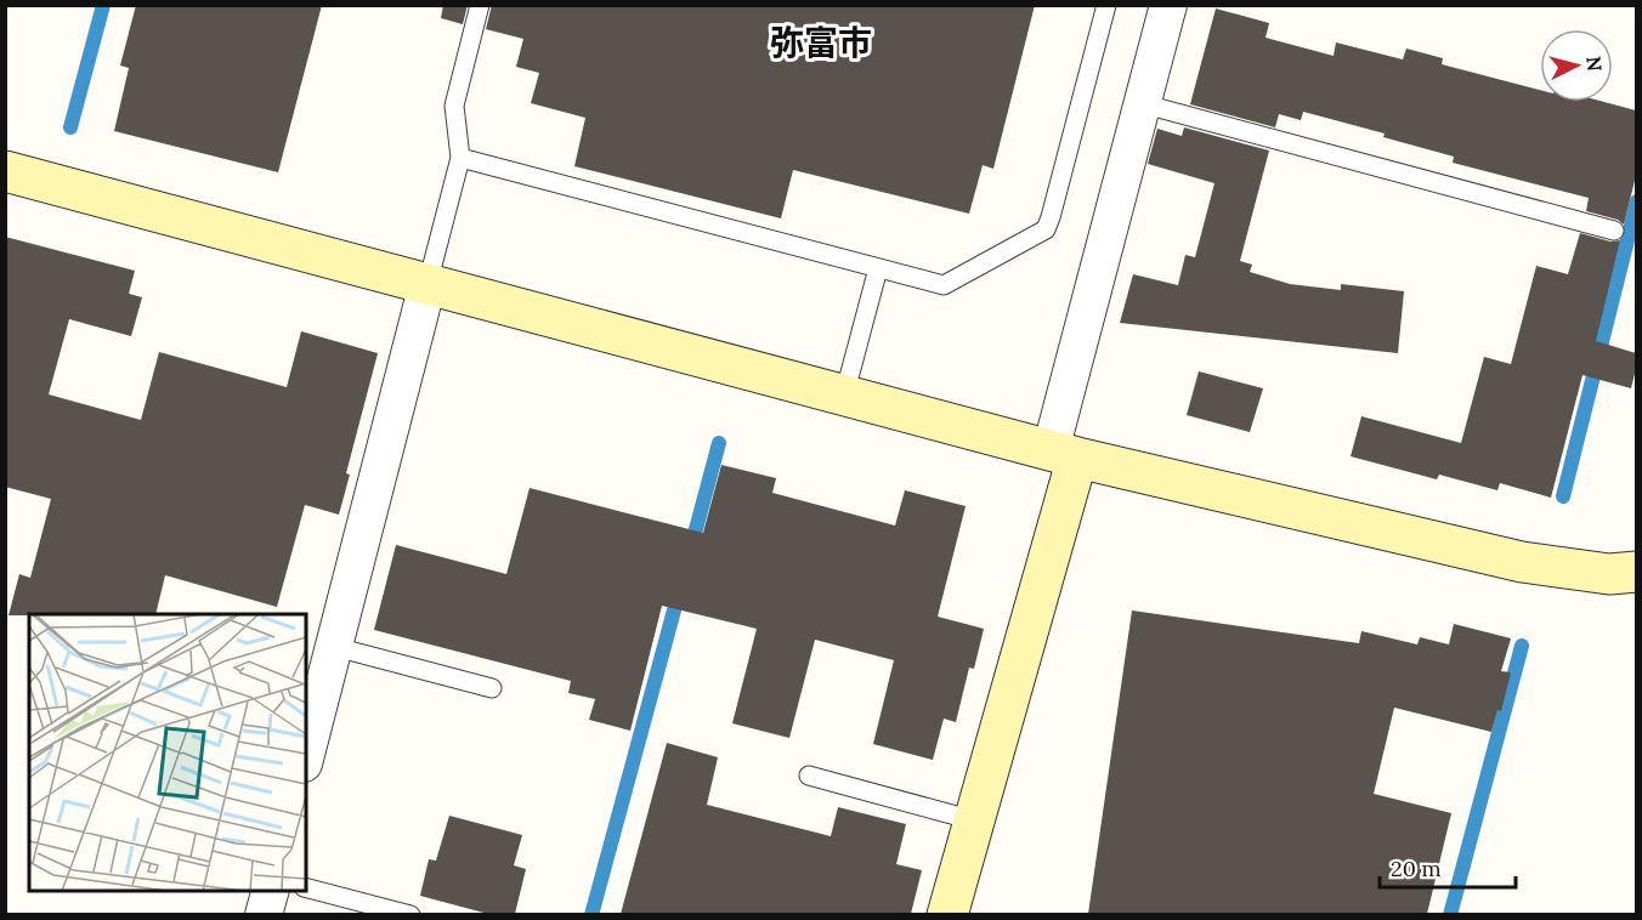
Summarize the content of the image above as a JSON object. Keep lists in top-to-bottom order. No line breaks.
{"districts":["弥富市"],"scale_bar":"20 m","north":"right"}
